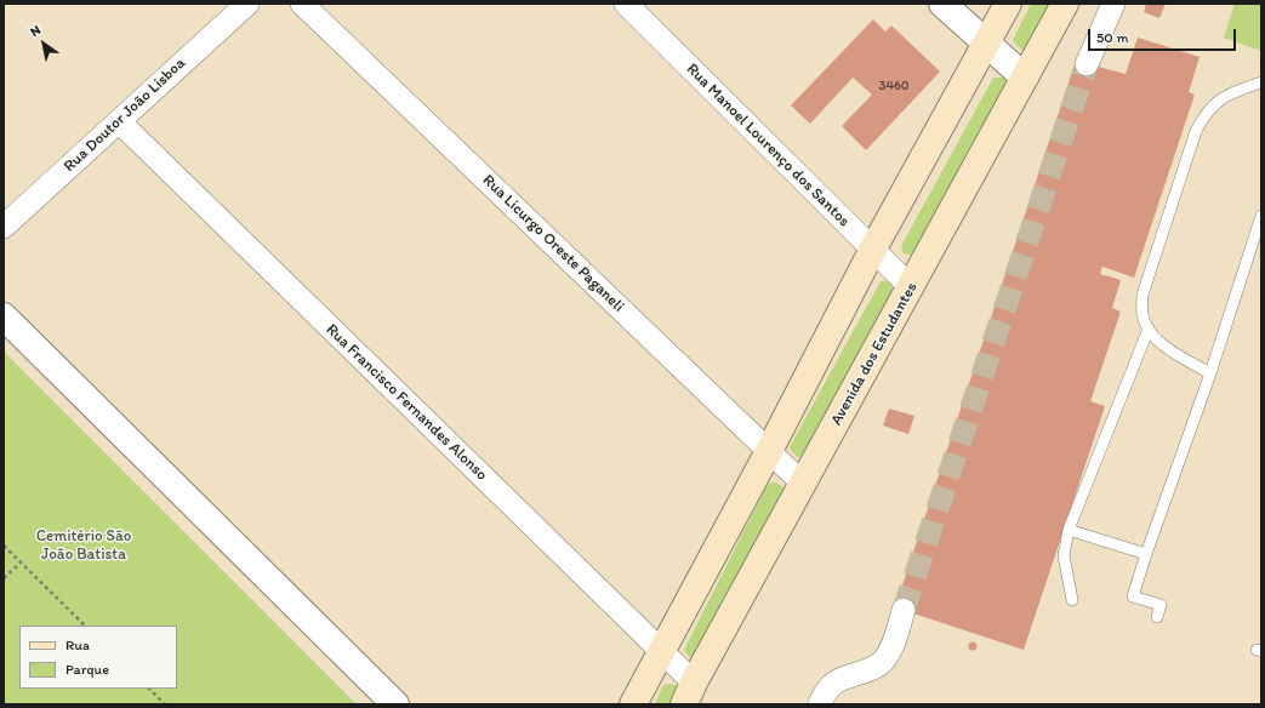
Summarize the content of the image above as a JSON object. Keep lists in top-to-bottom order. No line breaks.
{"streets":{"main road":["Avenida dos Estudantes"],"street":["Rua Doutor João Lisboa","Rua Manoel Lourenço dos Santos","Rua Licurgo Oreste Paganeli","Rua Francisco Fernandes Alonso"]},"crossings":[["Rua Doutor João Lisboa","Rua Francisco Fernandes Alonso"],["Rua Manoel Lourenço dos Santos","Avenida dos Estudantes"],["Rua Licurgo Oreste Paganeli","Avenida dos Estudantes"],["Avenida dos Estudantes","Rua Francisco Fernandes Alonso"]],"parks":["Cemitério São João Batista"],"house_numbers":["3460"],"legend":["Rua","Parque"],"scale_bar":"50 m","north":"top left"}
